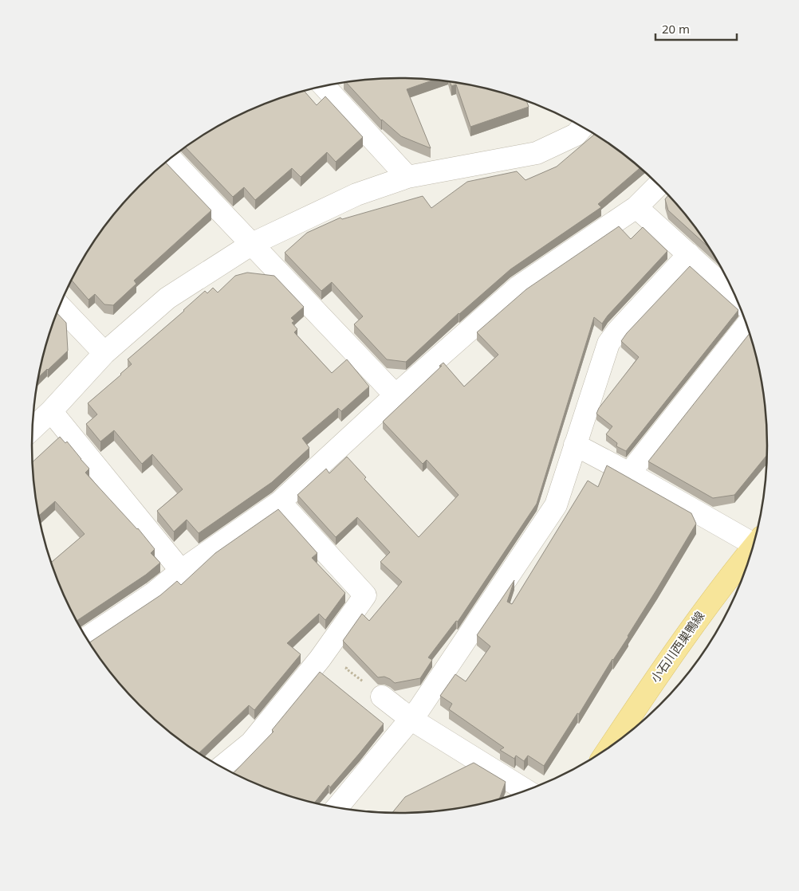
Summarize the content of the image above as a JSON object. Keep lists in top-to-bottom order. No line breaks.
{"streets":{"main road":["小石川西巣鴨線"]},"scale_bar":"20 m"}
